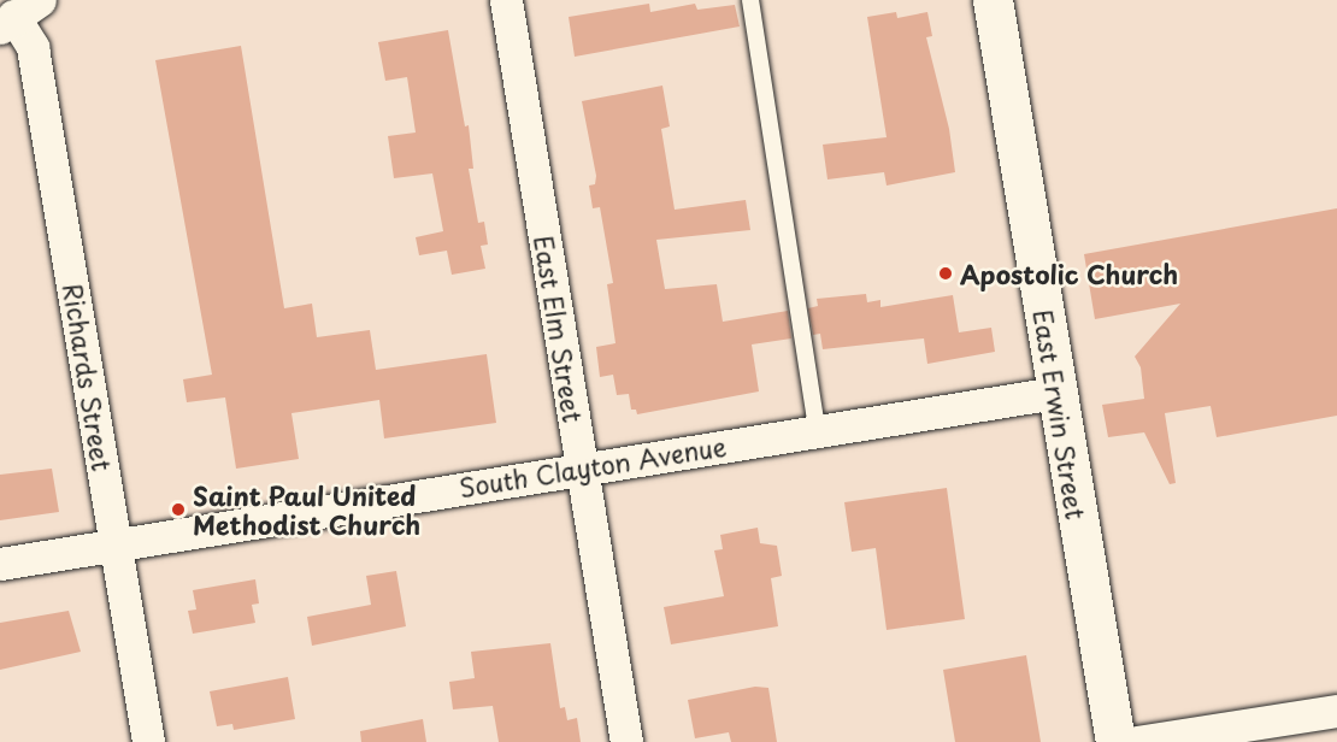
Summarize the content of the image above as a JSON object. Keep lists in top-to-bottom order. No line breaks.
{"streets":{"main road":["East Erwin Street"],"street":["East Elm Street","Richards Street","South Clayton Avenue"]},"crossings":[["East Elm Street","South Clayton Avenue"],["Richards Street","South Clayton Avenue"],["East Erwin Street","South Clayton Avenue"]],"places":["Apostolic Church","Saint Paul United Methodist Church"]}
